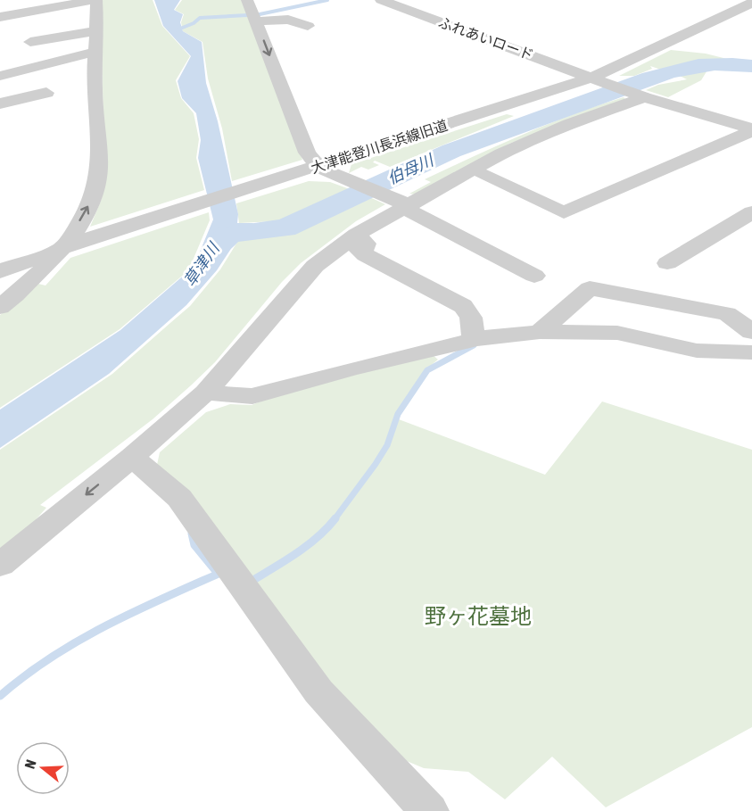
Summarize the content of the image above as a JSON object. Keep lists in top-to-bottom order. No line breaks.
{"streets":{"street":["ふれあいロード","大津能登川長浜線旧道"]},"crossings":[["ふれあいロード","大津能登川長浜線旧道"]],"water":["伯母川","草津川"],"parks":["野ヶ花墓地"],"north":"left"}
